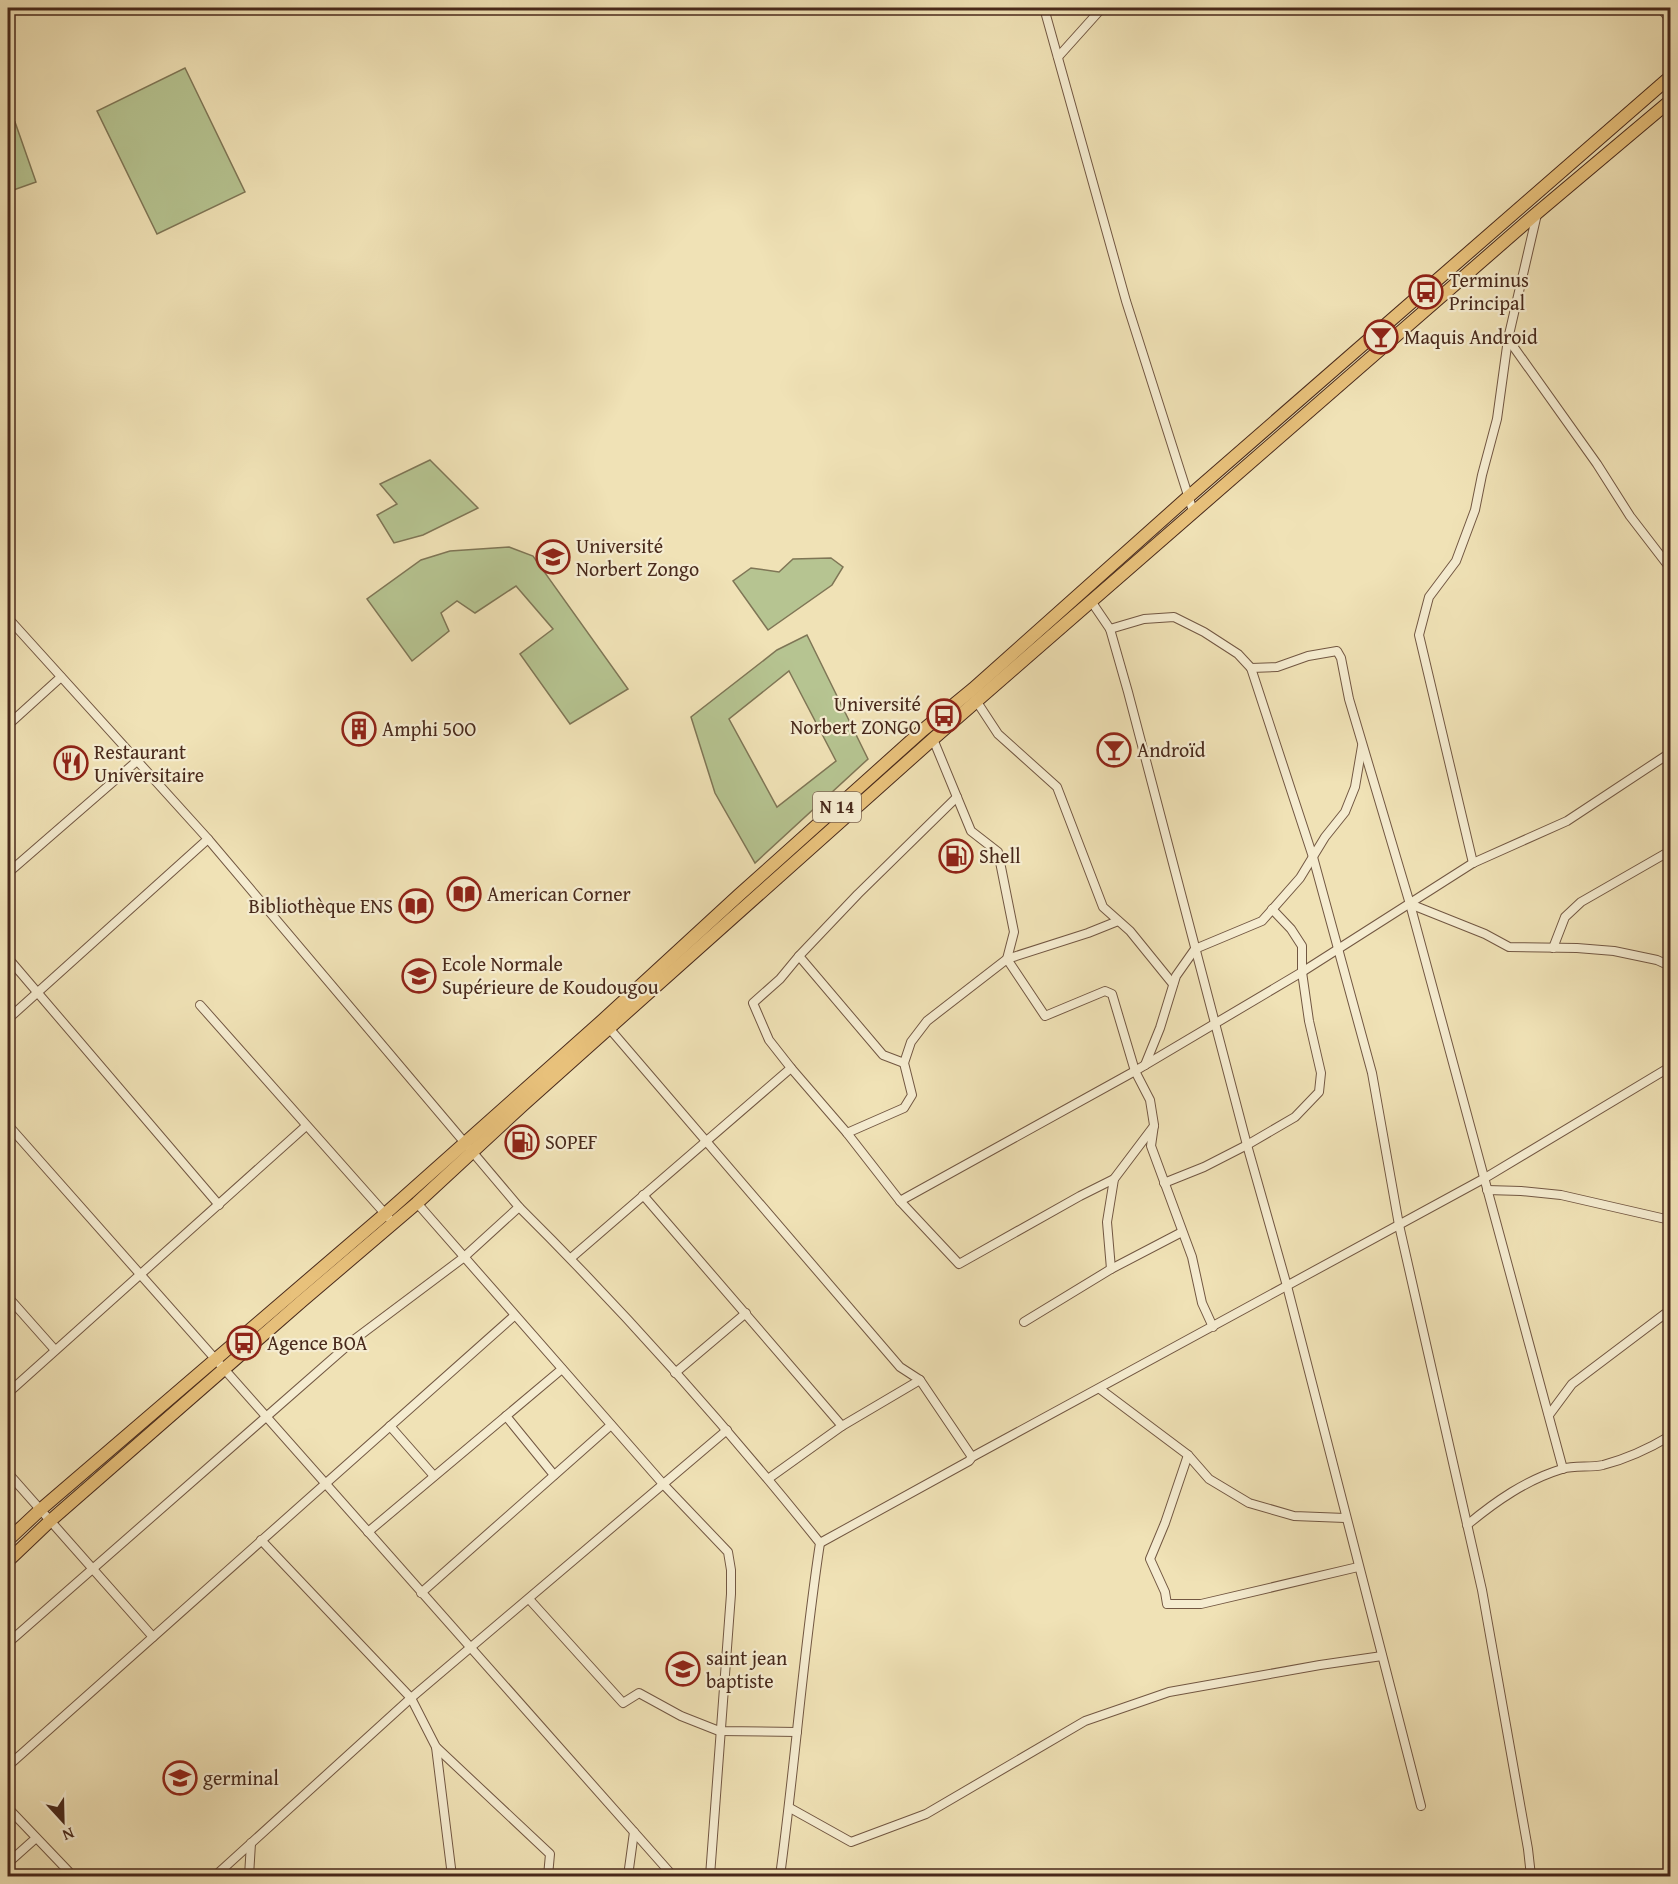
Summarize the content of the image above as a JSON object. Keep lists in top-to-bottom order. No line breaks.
{"streets":{"main road":["N 14"]},"places":{"bus stop":["Terminus Principal","Université Norbert ZONGO","Agence BOA"],"bar":["Maquis Android","Androïd"],"school or university":["Université Norbert Zongo","Ecole Normale Supérieure de Koudougou","saint jean baptiste","germinal"],"building":["Amphi 5OO"],"restaurant":["Restaurant Universitaire"],"fuel station":["Shell","SOPEF"],"library":["American Corner","Bibliothèque ENS"]},"north":"bottom"}
